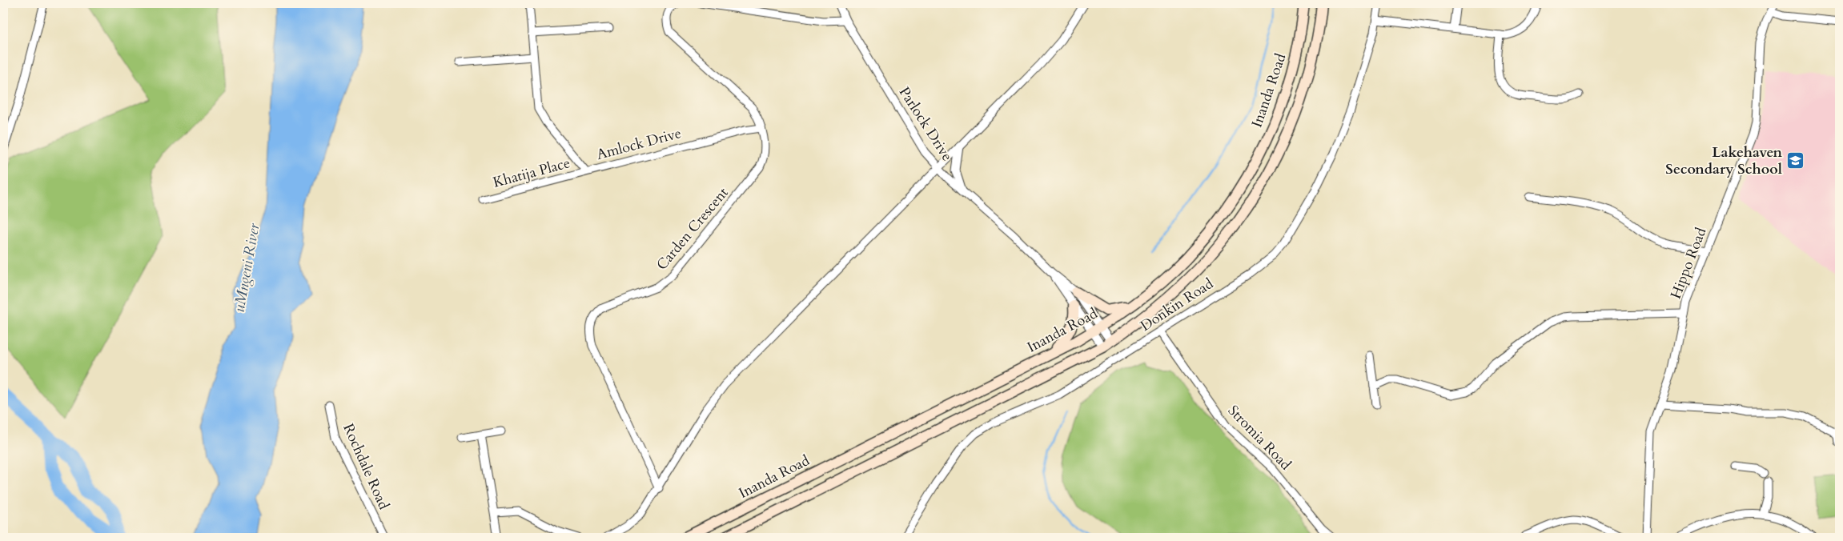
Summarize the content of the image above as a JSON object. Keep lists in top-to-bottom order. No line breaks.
{"streets":{"main road":["Inanda Road"],"street":["Parlock Drive","Amlock Drive","Khatija Place","Carden Crescent","Hippo Road","Donkin Road","Stromia Road","Rochdale Road"]},"crossings":[["Inanda Road","Parlock Drive"],["Amlock Drive","Khatija Place"],["Amlock Drive","Carden Crescent"],["Donkin Road","Stromia Road"]],"water":["uMngeni River"],"places":{"school or university":["Lakehaven Secondary School"]}}
